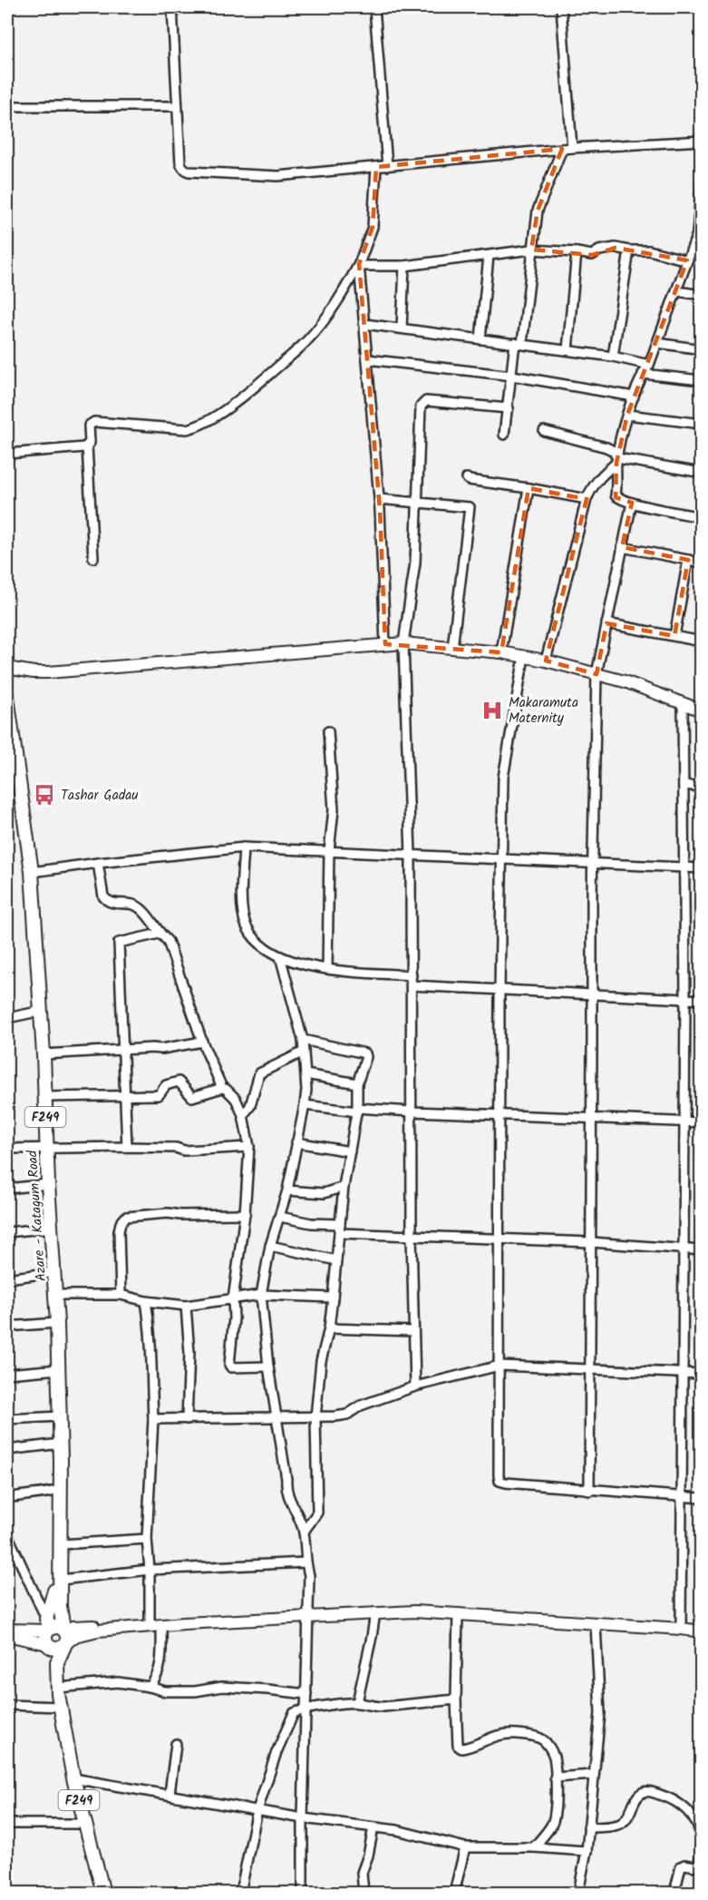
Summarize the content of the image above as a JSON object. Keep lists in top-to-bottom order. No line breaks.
{"streets":{"main road":["F249","Azare - Katagum Road"]},"places":{"hospital":["Makaramuta Maternity"],"bus stop":["Tashar Gadau"]}}
